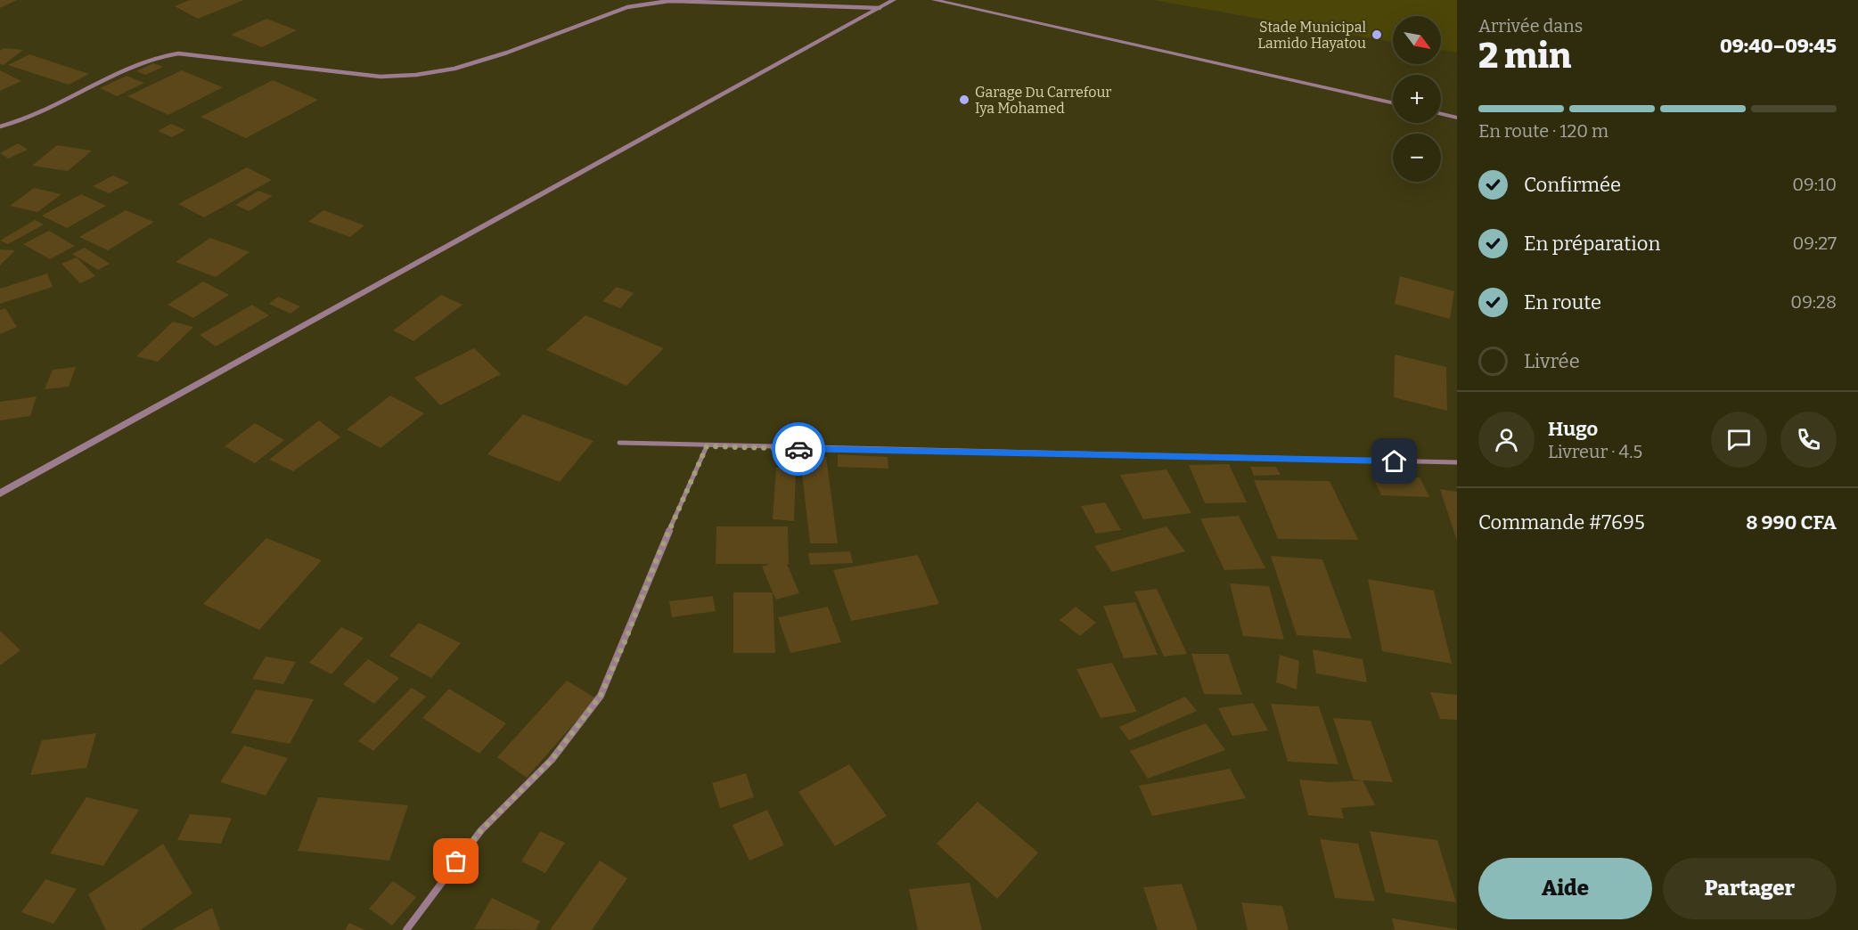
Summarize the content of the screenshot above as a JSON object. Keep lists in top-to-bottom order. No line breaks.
{"places":["Stade Municipal Lamido Hayatou","Garage Du Carrefour Iya Mohamed"],"north":"bottom right","page":{"heading":["2 min","Arrivée dans","09:40–09:45"],"panel":["Hugo","Livreur · 4.5","Commande #7695","8 990 CFA"],"map_buttons":["+","−"],"bar":"En route · 120 m","list":[["Confirmée","09:10"],["En préparation","09:27"],["En route","09:28"],"Livrée"],"buttons":["Aide","Partager"]}}
